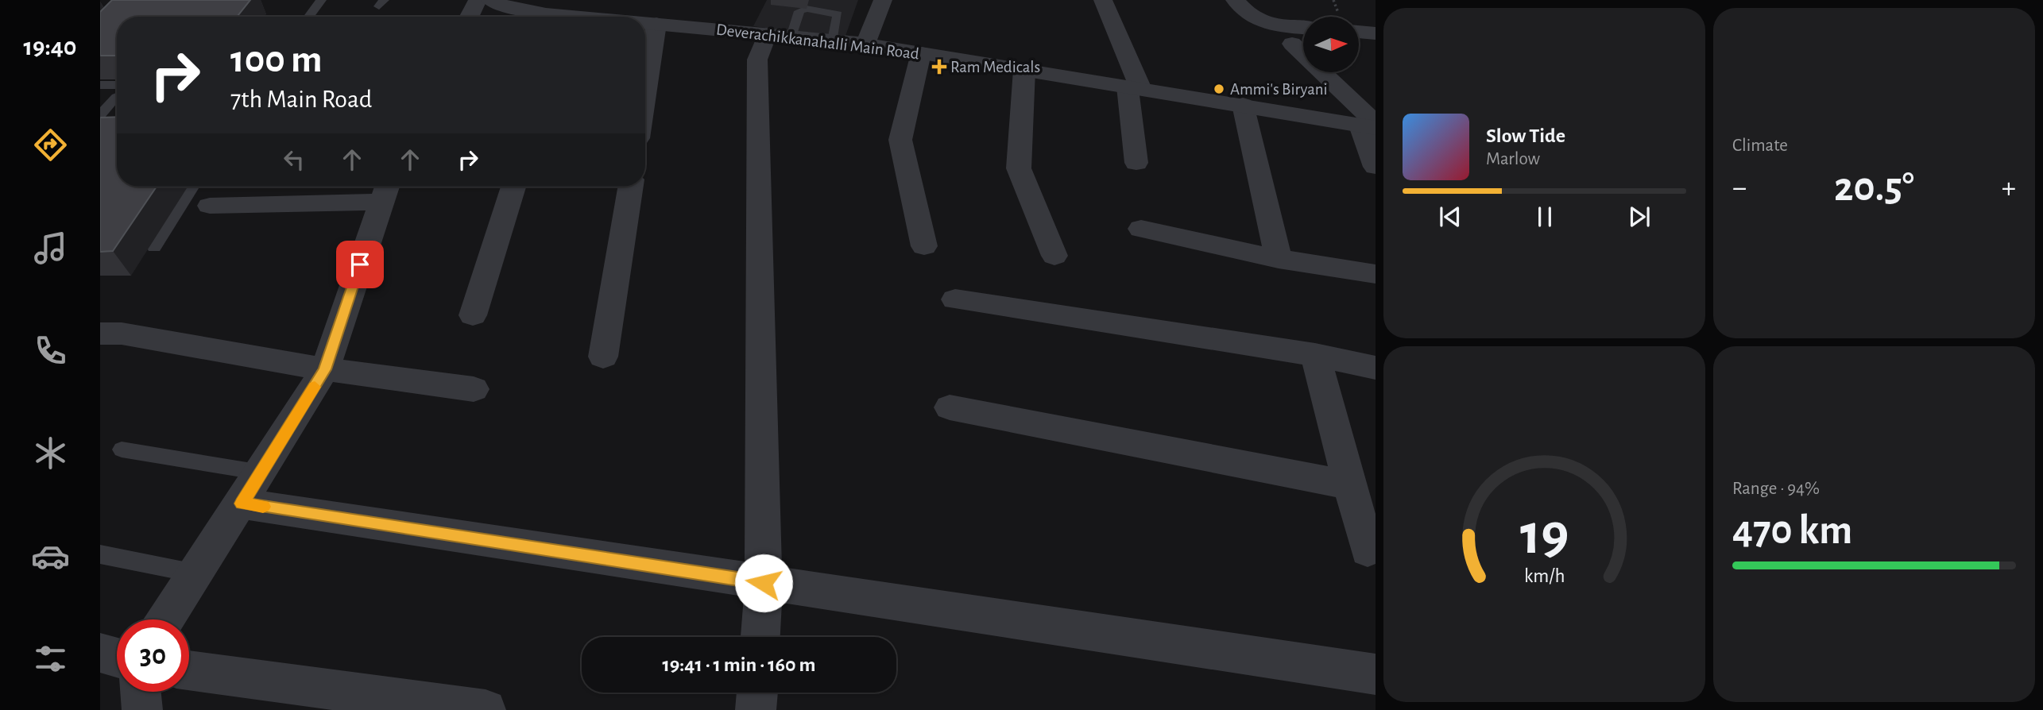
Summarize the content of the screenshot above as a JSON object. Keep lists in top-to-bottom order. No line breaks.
{"streets":{"street":["Deverachikkanahalli Main Road"]},"places":{"health":["Ram Medicals"],"other":["Ammi's Biryani"]},"north":"right","page":{"tabs":"19:40","tile":["Climate",["Range · 94%","470 km"]],"turn":["100 m","7th Main Road"],"song":["Slow Tide","Marlow"],"heat":["−","20.5°","+"],"limit":"30","trip":"19:41 · 1 min · 160 m","gauge":["19","km/h"]}}
